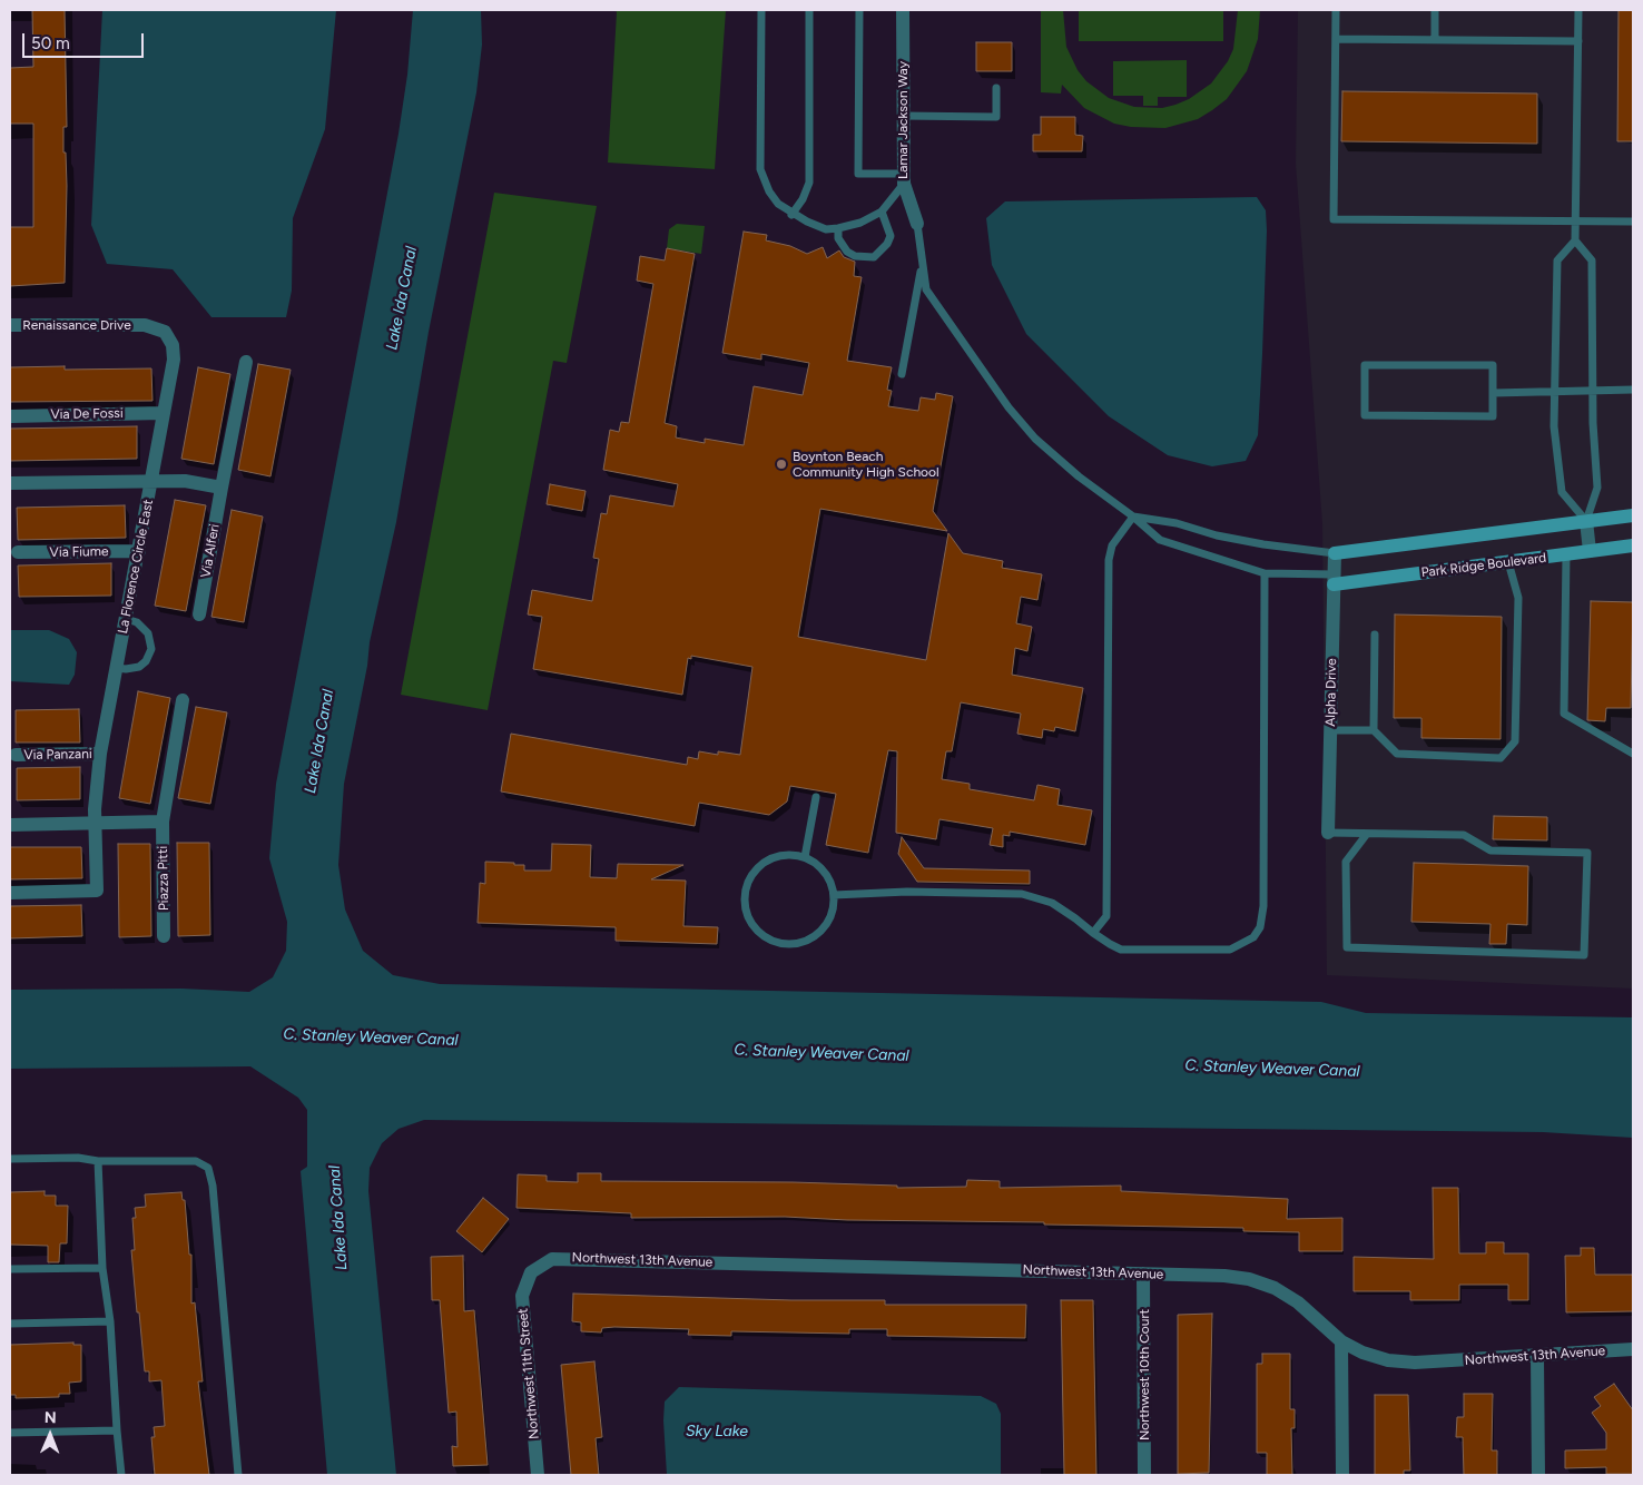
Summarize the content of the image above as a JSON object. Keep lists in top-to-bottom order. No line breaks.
{"streets":{"street":["Lamar Jackson Way","Renaissance Drive","Via De Fossi","Via Alferi","Via Fiume","Park Ridge Boulevard","La Florence Circle East","Alpha Drive","Via Panzani","Piazza Pitti","Northwest 13th Avenue","Northwest 11th Street","Northwest 10th Court"]},"crossings":[["Renaissance Drive","La Florence Circle East"],["Via De Fossi","La Florence Circle East"],["Via Fiume","La Florence Circle East"],["Park Ridge Boulevard","Alpha Drive"],["La Florence Circle East","Via Panzani"],["Northwest 13th Avenue","Northwest 11th Street"],["Northwest 13th Avenue","Northwest 10th Court"]],"water":["Lake Ida Canal","C. Stanley Weaver Canal","Sky Lake"],"places":["Boynton Beach Community High School"],"scale_bar":"50 m","north":"top"}
